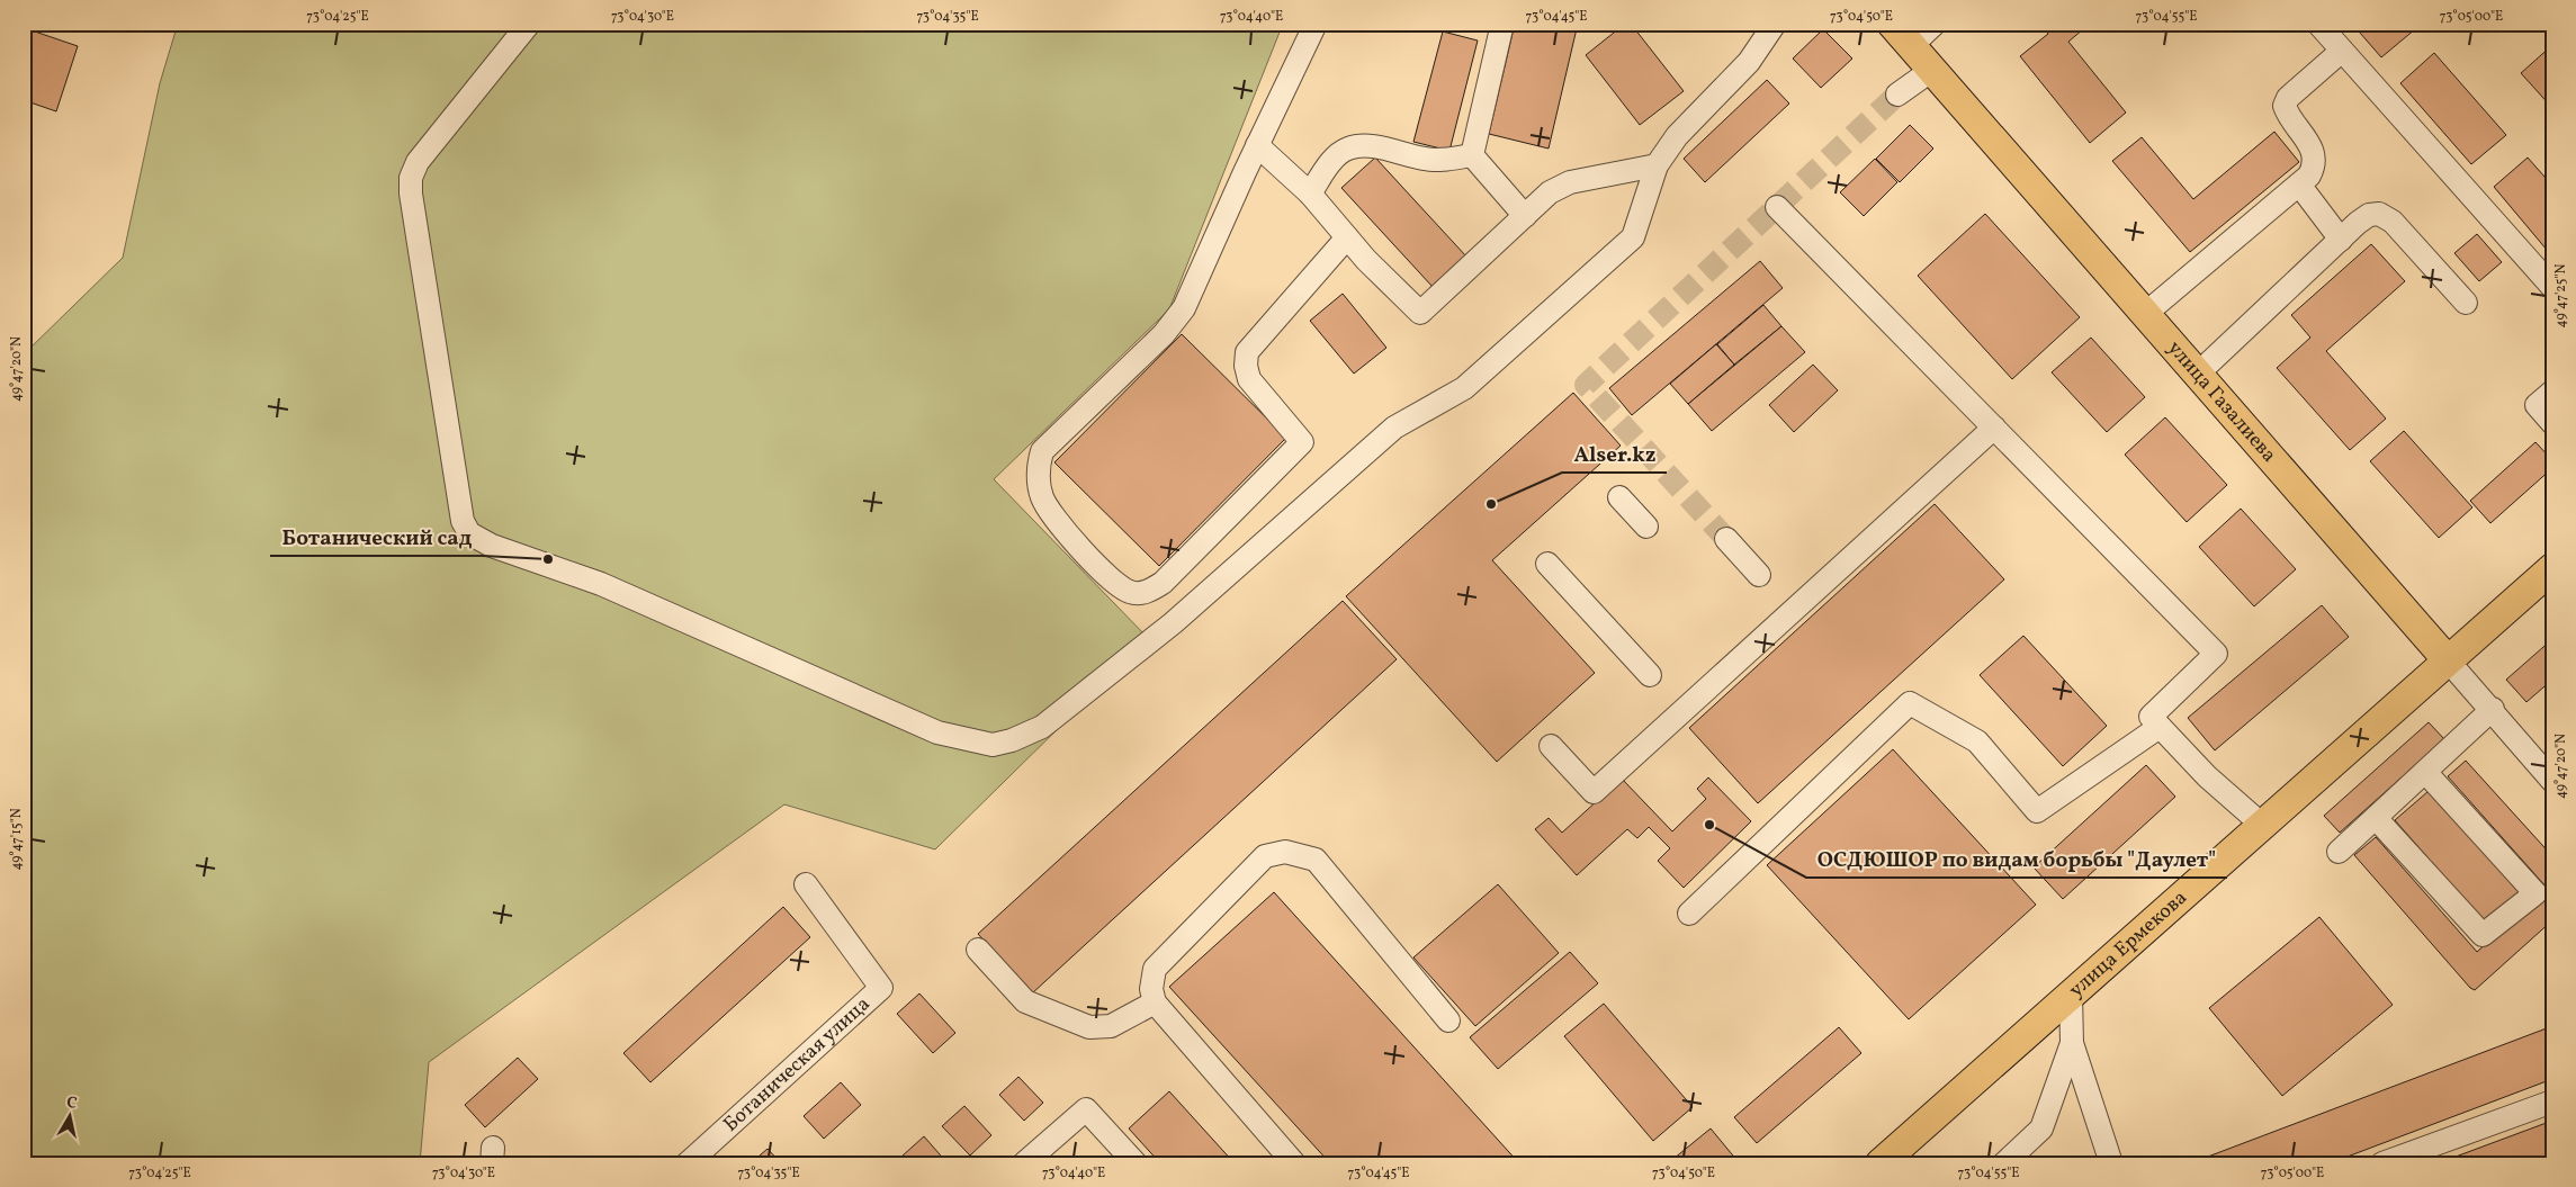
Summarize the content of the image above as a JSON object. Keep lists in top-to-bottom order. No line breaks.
{"streets":{"main road":["улица Газалиева","улица Ермекова"],"street":["Ботаническая улица"]},"crossings":[["улица Газалиева","улица Ермекова"]],"places":["Alser.kz","Ботанический сад","ОСДЮШОР по видам борьбы \"Даулет\""],"north":"top","coordinates":["73°04'25\"E","73°04'30\"E","73°04'35\"E","73°04'40\"E","73°04'45\"E","73°04'50\"E","73°04'55\"E","73°05'00\"E","49°47'25\"N","49°47'20\"N","49°47'15\"N"]}
